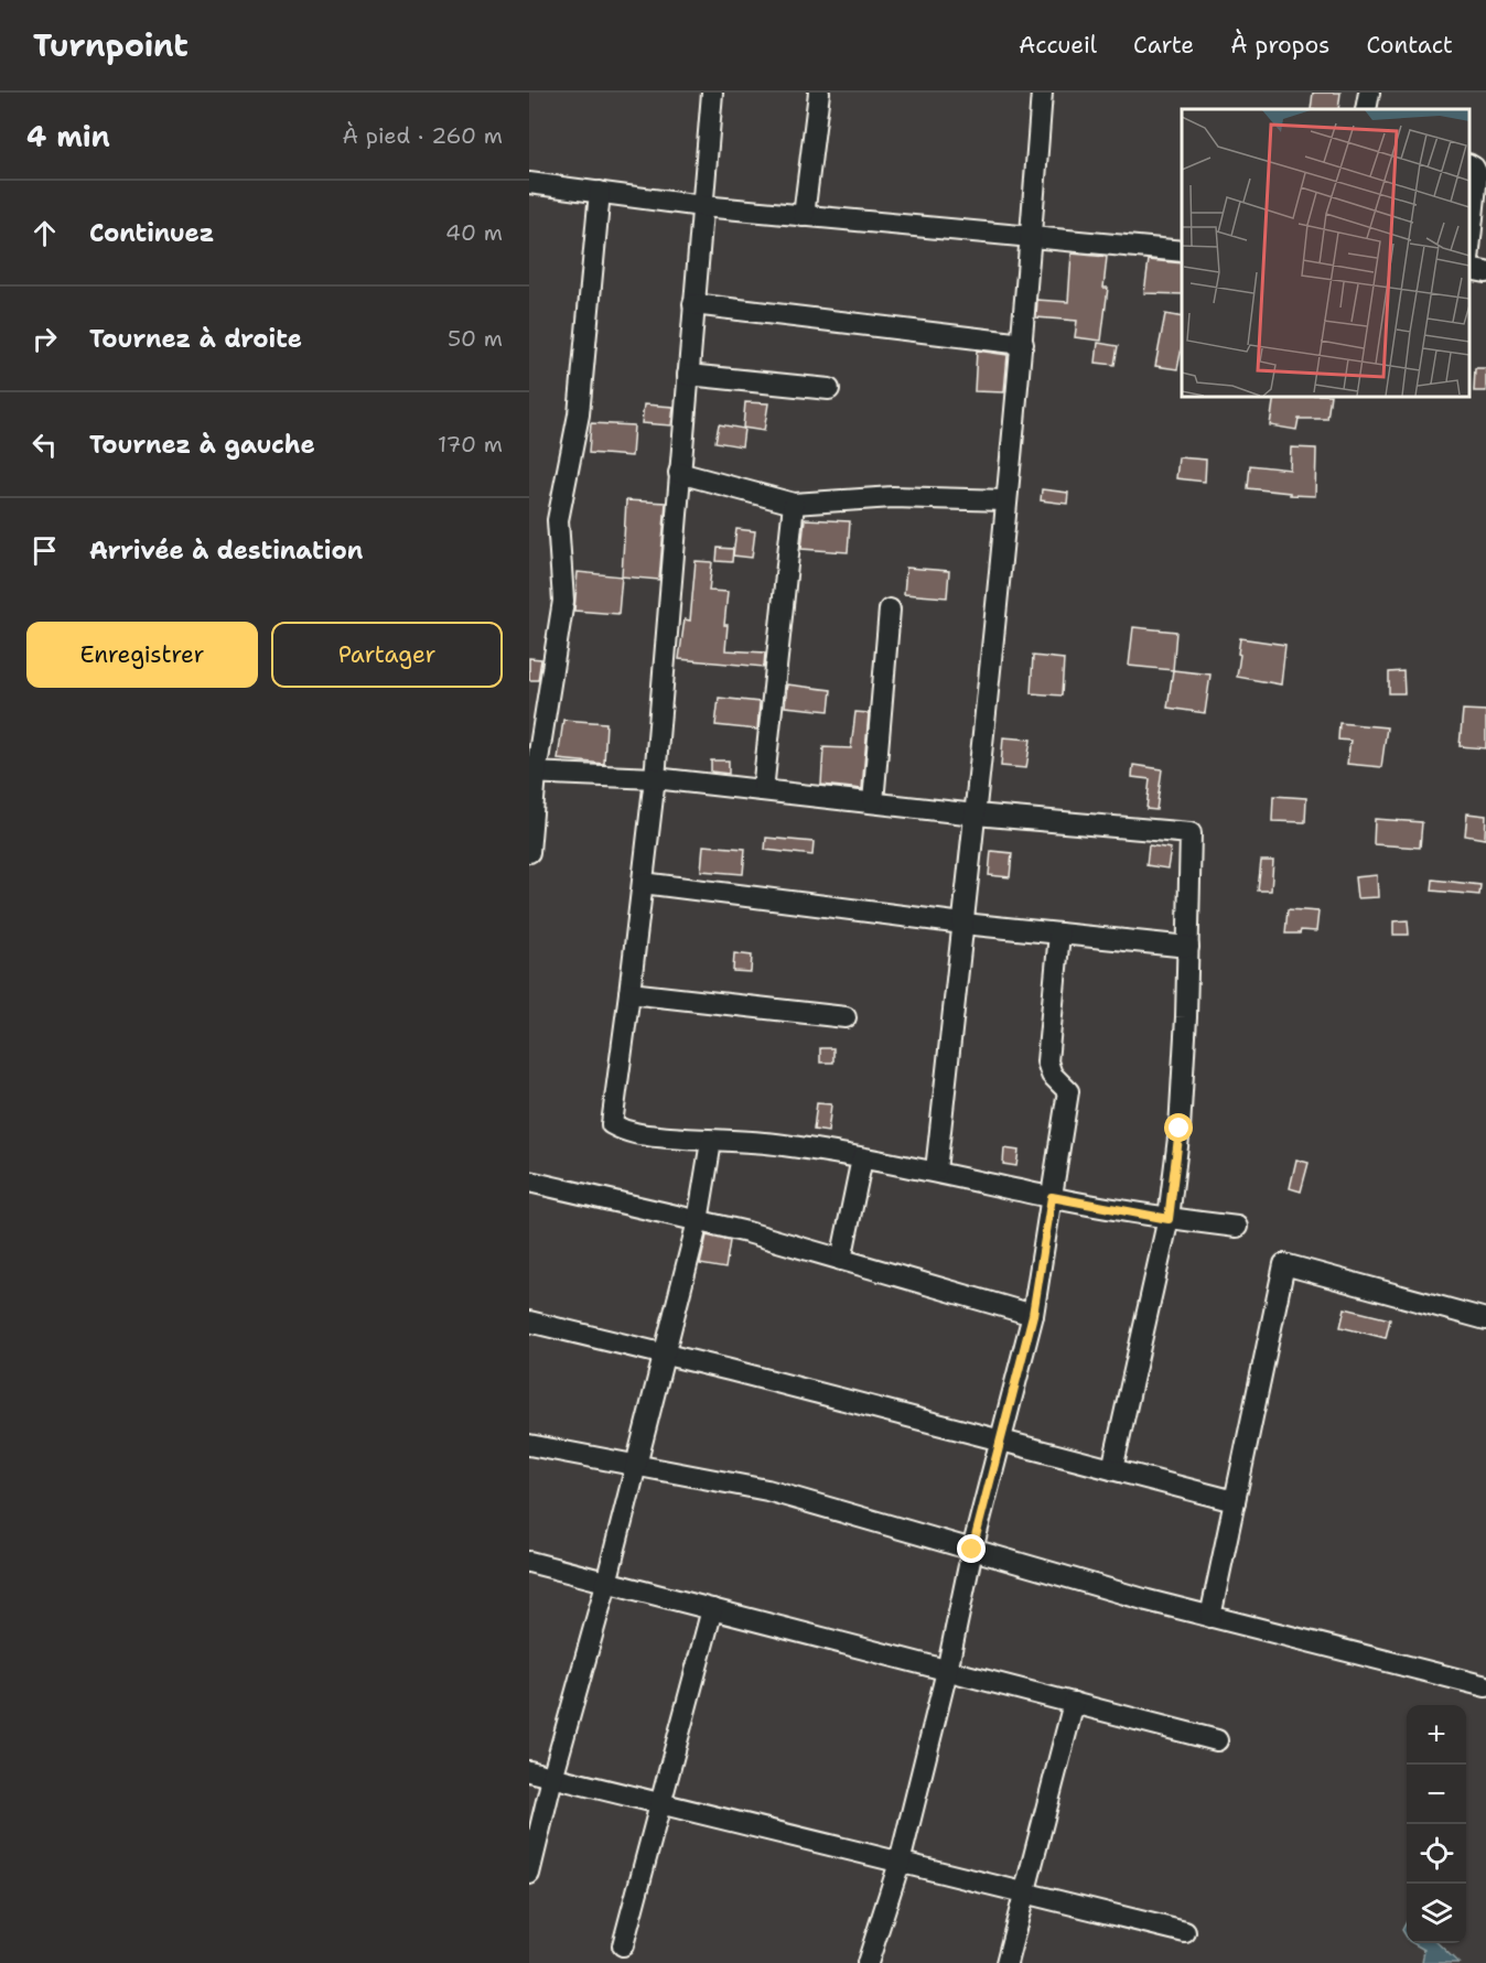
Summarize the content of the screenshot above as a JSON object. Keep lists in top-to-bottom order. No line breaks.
{"page":{"header":"Turnpoint","nav":["Accueil","Carte","À propos","Contact"],"heading":["4 min","À pied · 260 m"],"list":[["Continuez","40 m"],["Tournez à droite","50 m"],["Tournez à gauche","170 m"],"Arrivée à destination"],"buttons":["Enregistrer","Partager"],"map_buttons":["+","−"]}}
